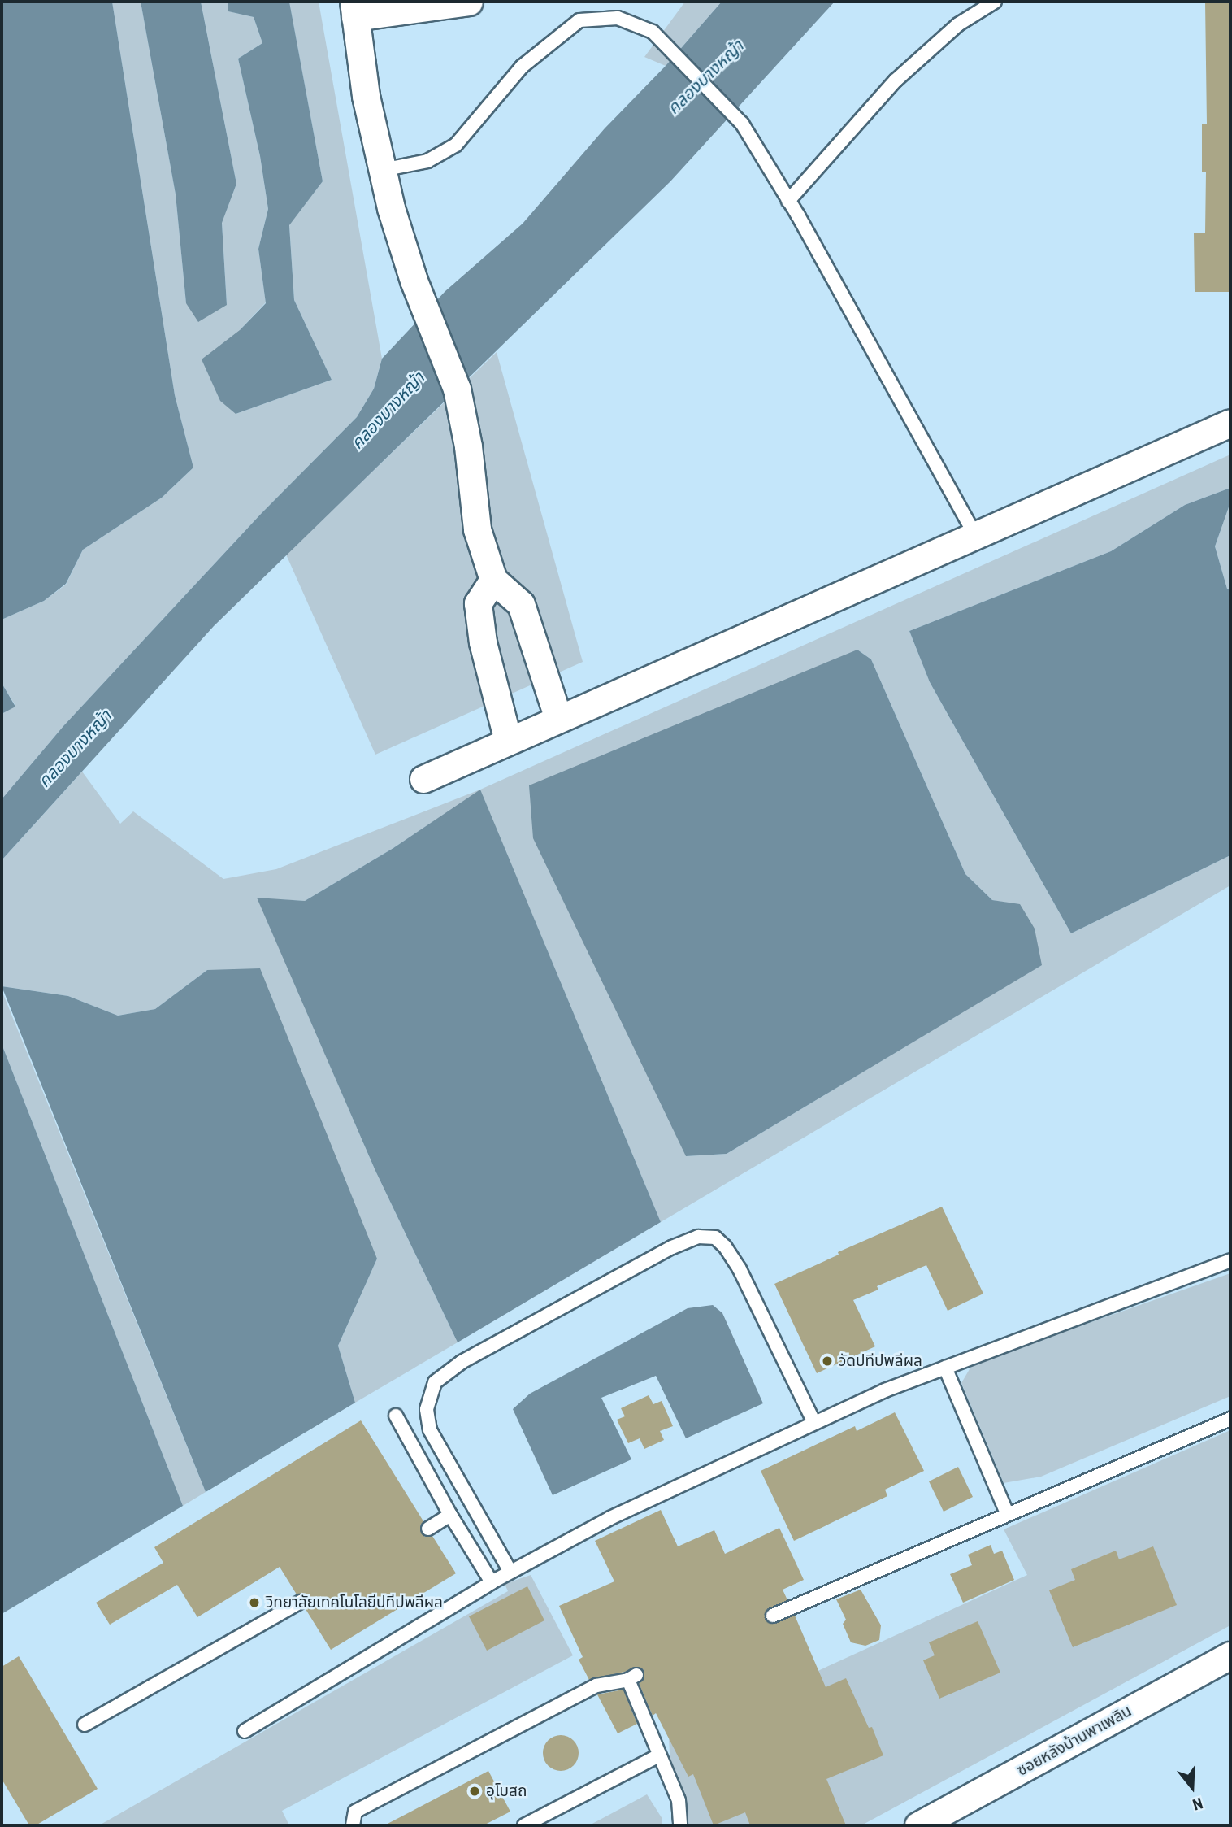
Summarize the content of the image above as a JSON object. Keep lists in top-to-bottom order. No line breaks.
{"streets":{"street":["ซอยหลังบ้านพาเพลิน"]},"water":["คลองบางหญ้า"],"places":["วัดปทีปพลีผล","วิทยาลัยเทคโนโลยีปทีปพลีผล","อุโบสถ"],"north":"bottom"}
